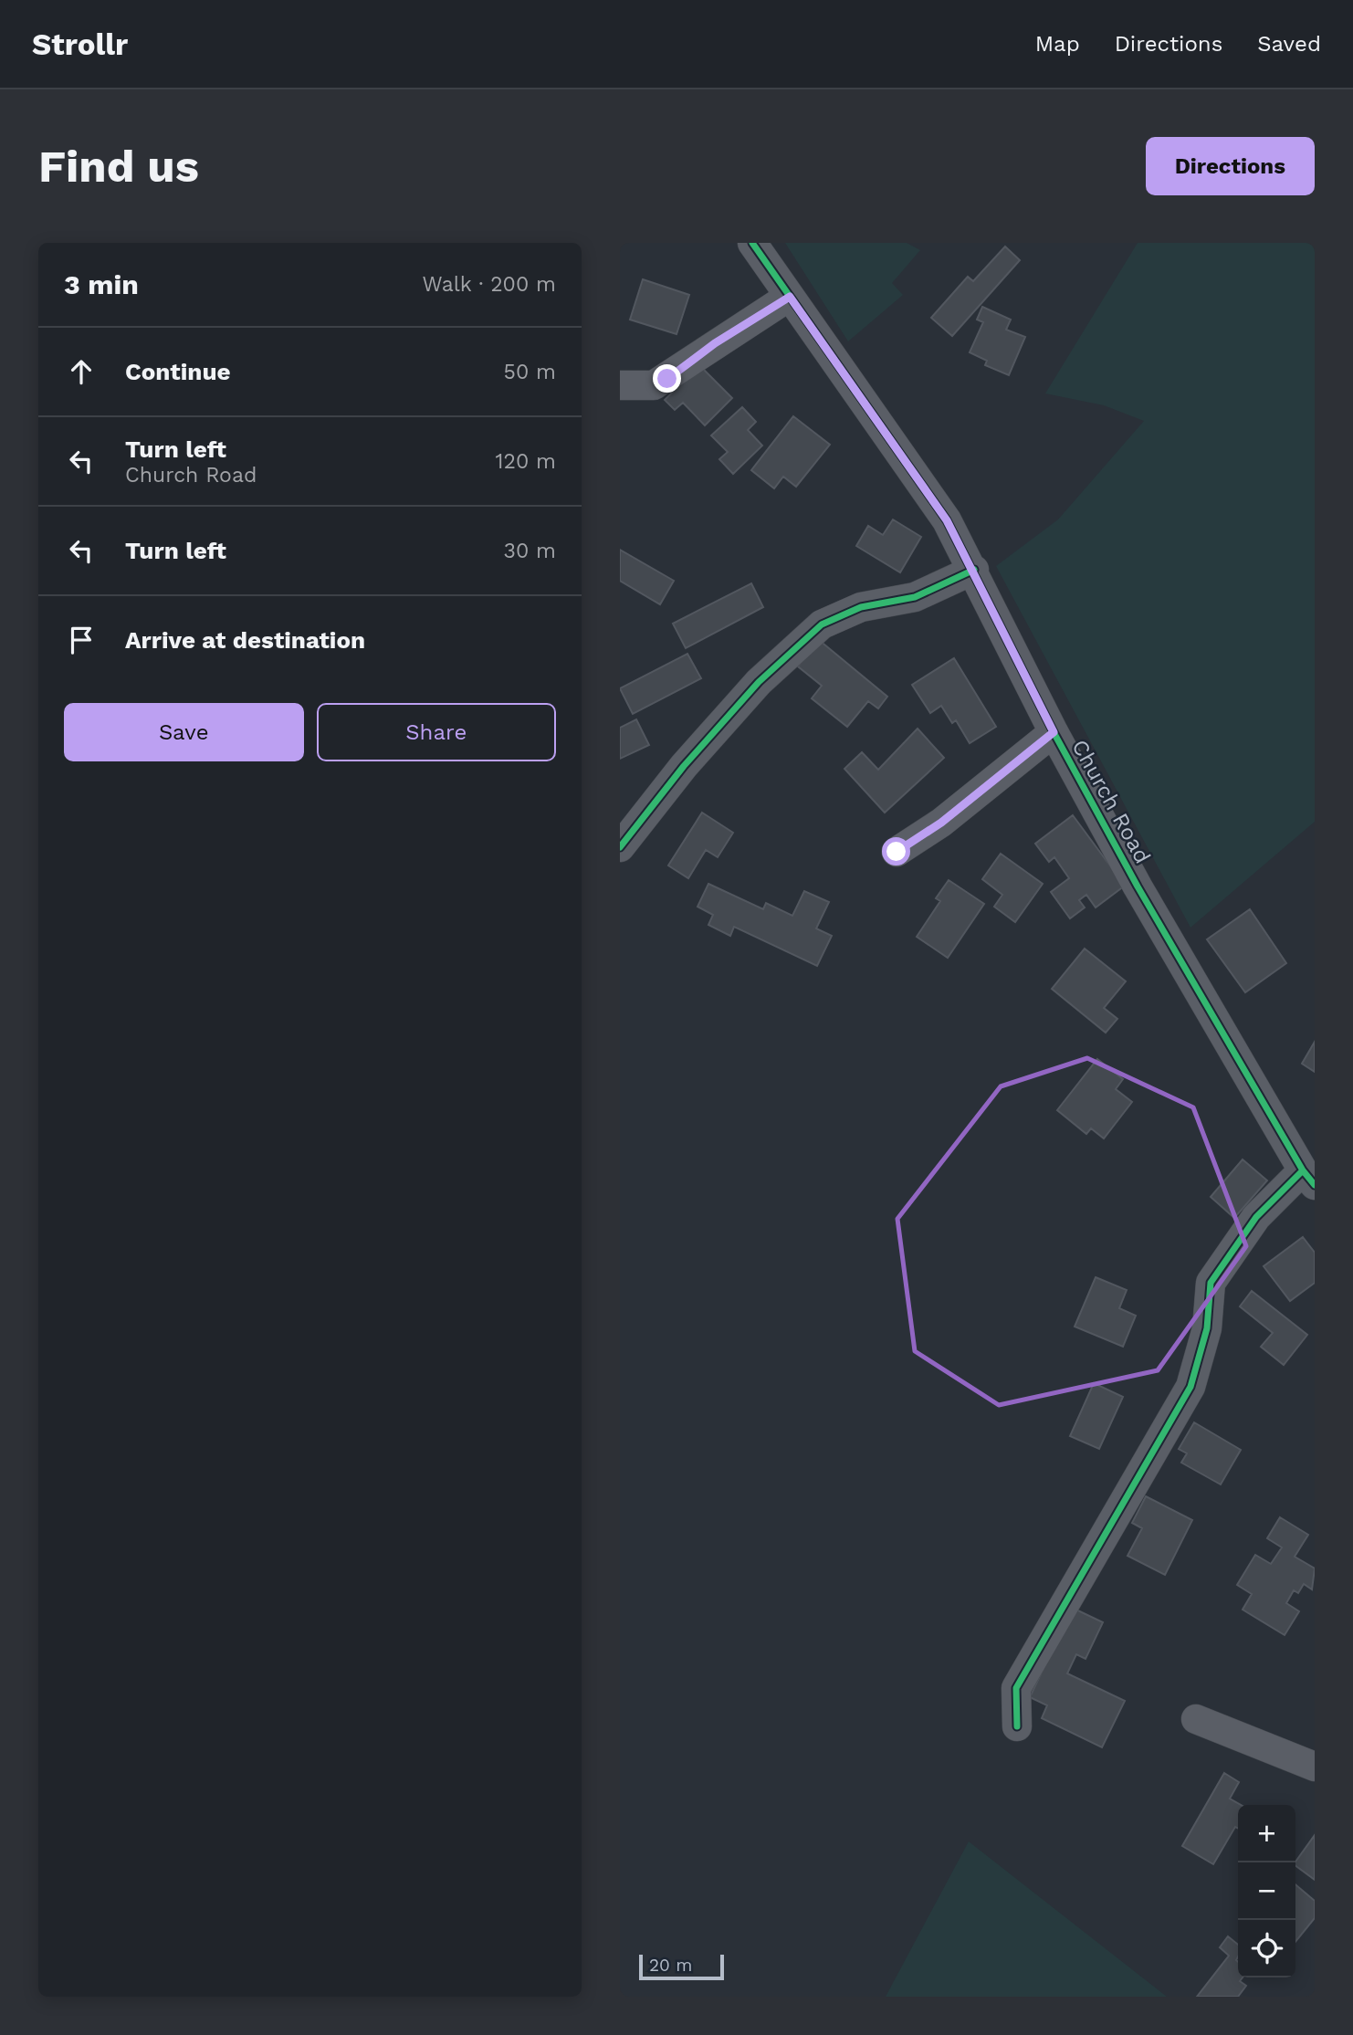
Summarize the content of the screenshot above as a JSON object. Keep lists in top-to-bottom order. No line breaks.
{"streets":{"street":["Church Road"]},"scale_bar":"20 m","page":{"header":"Strollr","nav":["Map","Directions","Saved"],"buttons":["Directions",["Save","Share"]],"title":"Find us","heading":["3 min","Walk · 200 m"],"list":[["Continue","50 m"],["Turn left","Church Road","120 m"],["Turn left","30 m"],"Arrive at destination"],"map_buttons":["+","−"],"scale":"20 m"}}
